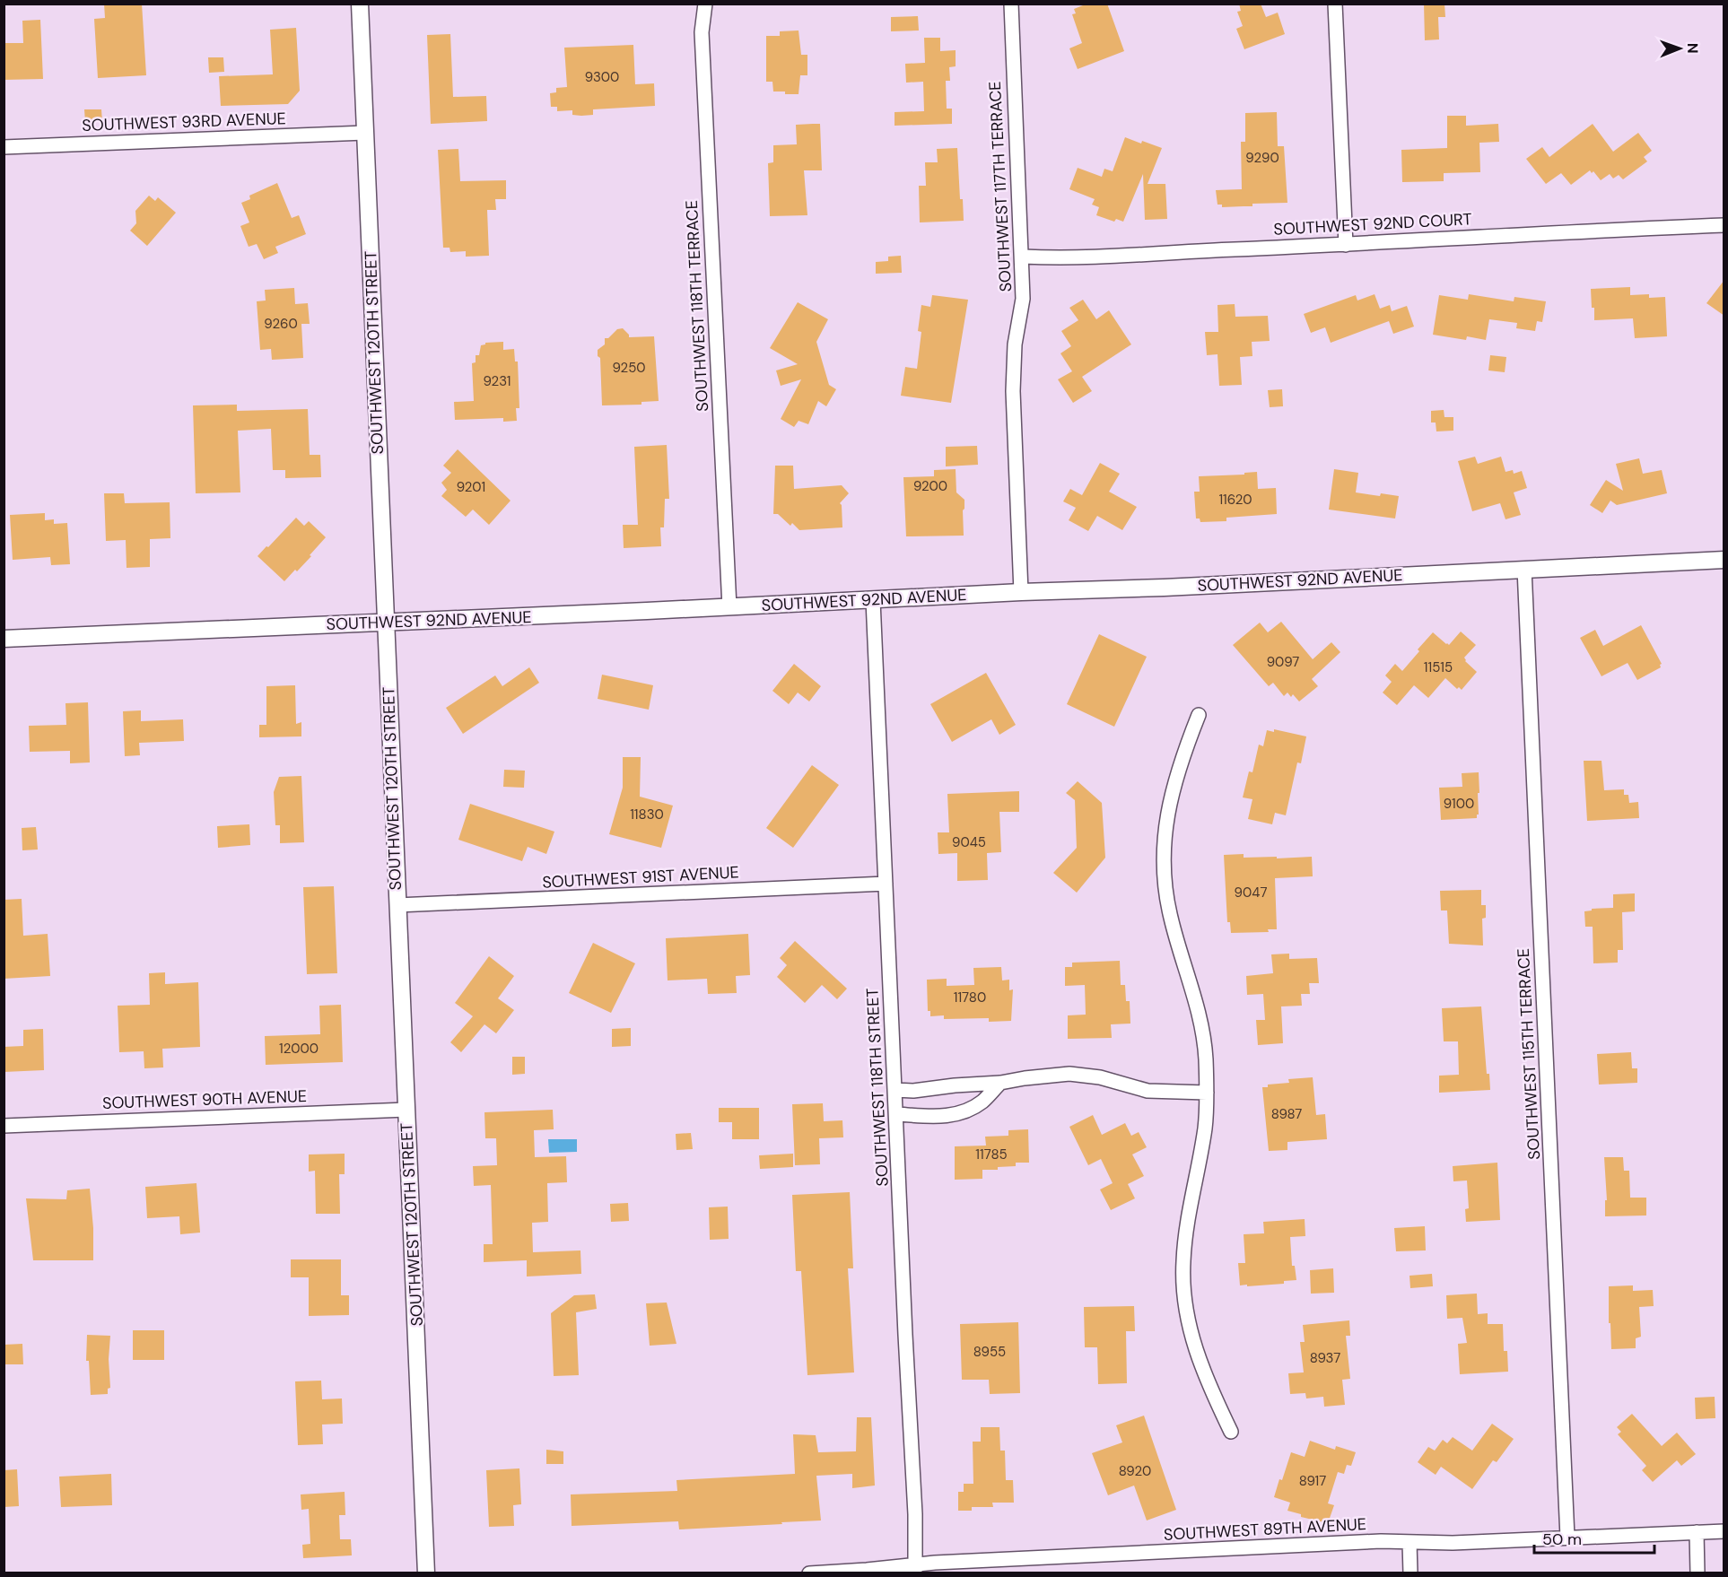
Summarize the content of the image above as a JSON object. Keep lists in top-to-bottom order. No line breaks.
{"streets":{"street":["SOUTHWEST 93RD AVENUE","SOUTHWEST 117TH TERRACE","SOUTHWEST 92ND COURT","SOUTHWEST 118TH TERRACE","SOUTHWEST 120TH STREET","SOUTHWEST 92ND AVENUE","SOUTHWEST 91ST AVENUE","SOUTHWEST 115TH TERRACE","SOUTHWEST 118TH STREET","SOUTHWEST 90TH AVENUE","SOUTHWEST 89TH AVENUE"]},"crossings":[["SOUTHWEST 93RD AVENUE","SOUTHWEST 120TH STREET"],["SOUTHWEST 117TH TERRACE","SOUTHWEST 92ND COURT"],["SOUTHWEST 117TH TERRACE","SOUTHWEST 92ND AVENUE"],["SOUTHWEST 118TH TERRACE","SOUTHWEST 92ND AVENUE"],["SOUTHWEST 120TH STREET","SOUTHWEST 92ND AVENUE"],["SOUTHWEST 120TH STREET","SOUTHWEST 91ST AVENUE"],["SOUTHWEST 120TH STREET","SOUTHWEST 90TH AVENUE"],["SOUTHWEST 92ND AVENUE","SOUTHWEST 115TH TERRACE"],["SOUTHWEST 92ND AVENUE","SOUTHWEST 118TH STREET"],["SOUTHWEST 91ST AVENUE","SOUTHWEST 118TH STREET"],["SOUTHWEST 115TH TERRACE","SOUTHWEST 89TH AVENUE"],["SOUTHWEST 118TH STREET","SOUTHWEST 89TH AVENUE"]],"house_numbers":["9300","9290","9260","9250","9231","9200","9201","11620","9097","11515","9100","11830","9045","9047","11780","12000","8987","11785","8955","8937","8920","8917"],"scale_bar":"50 m","north":"right"}
